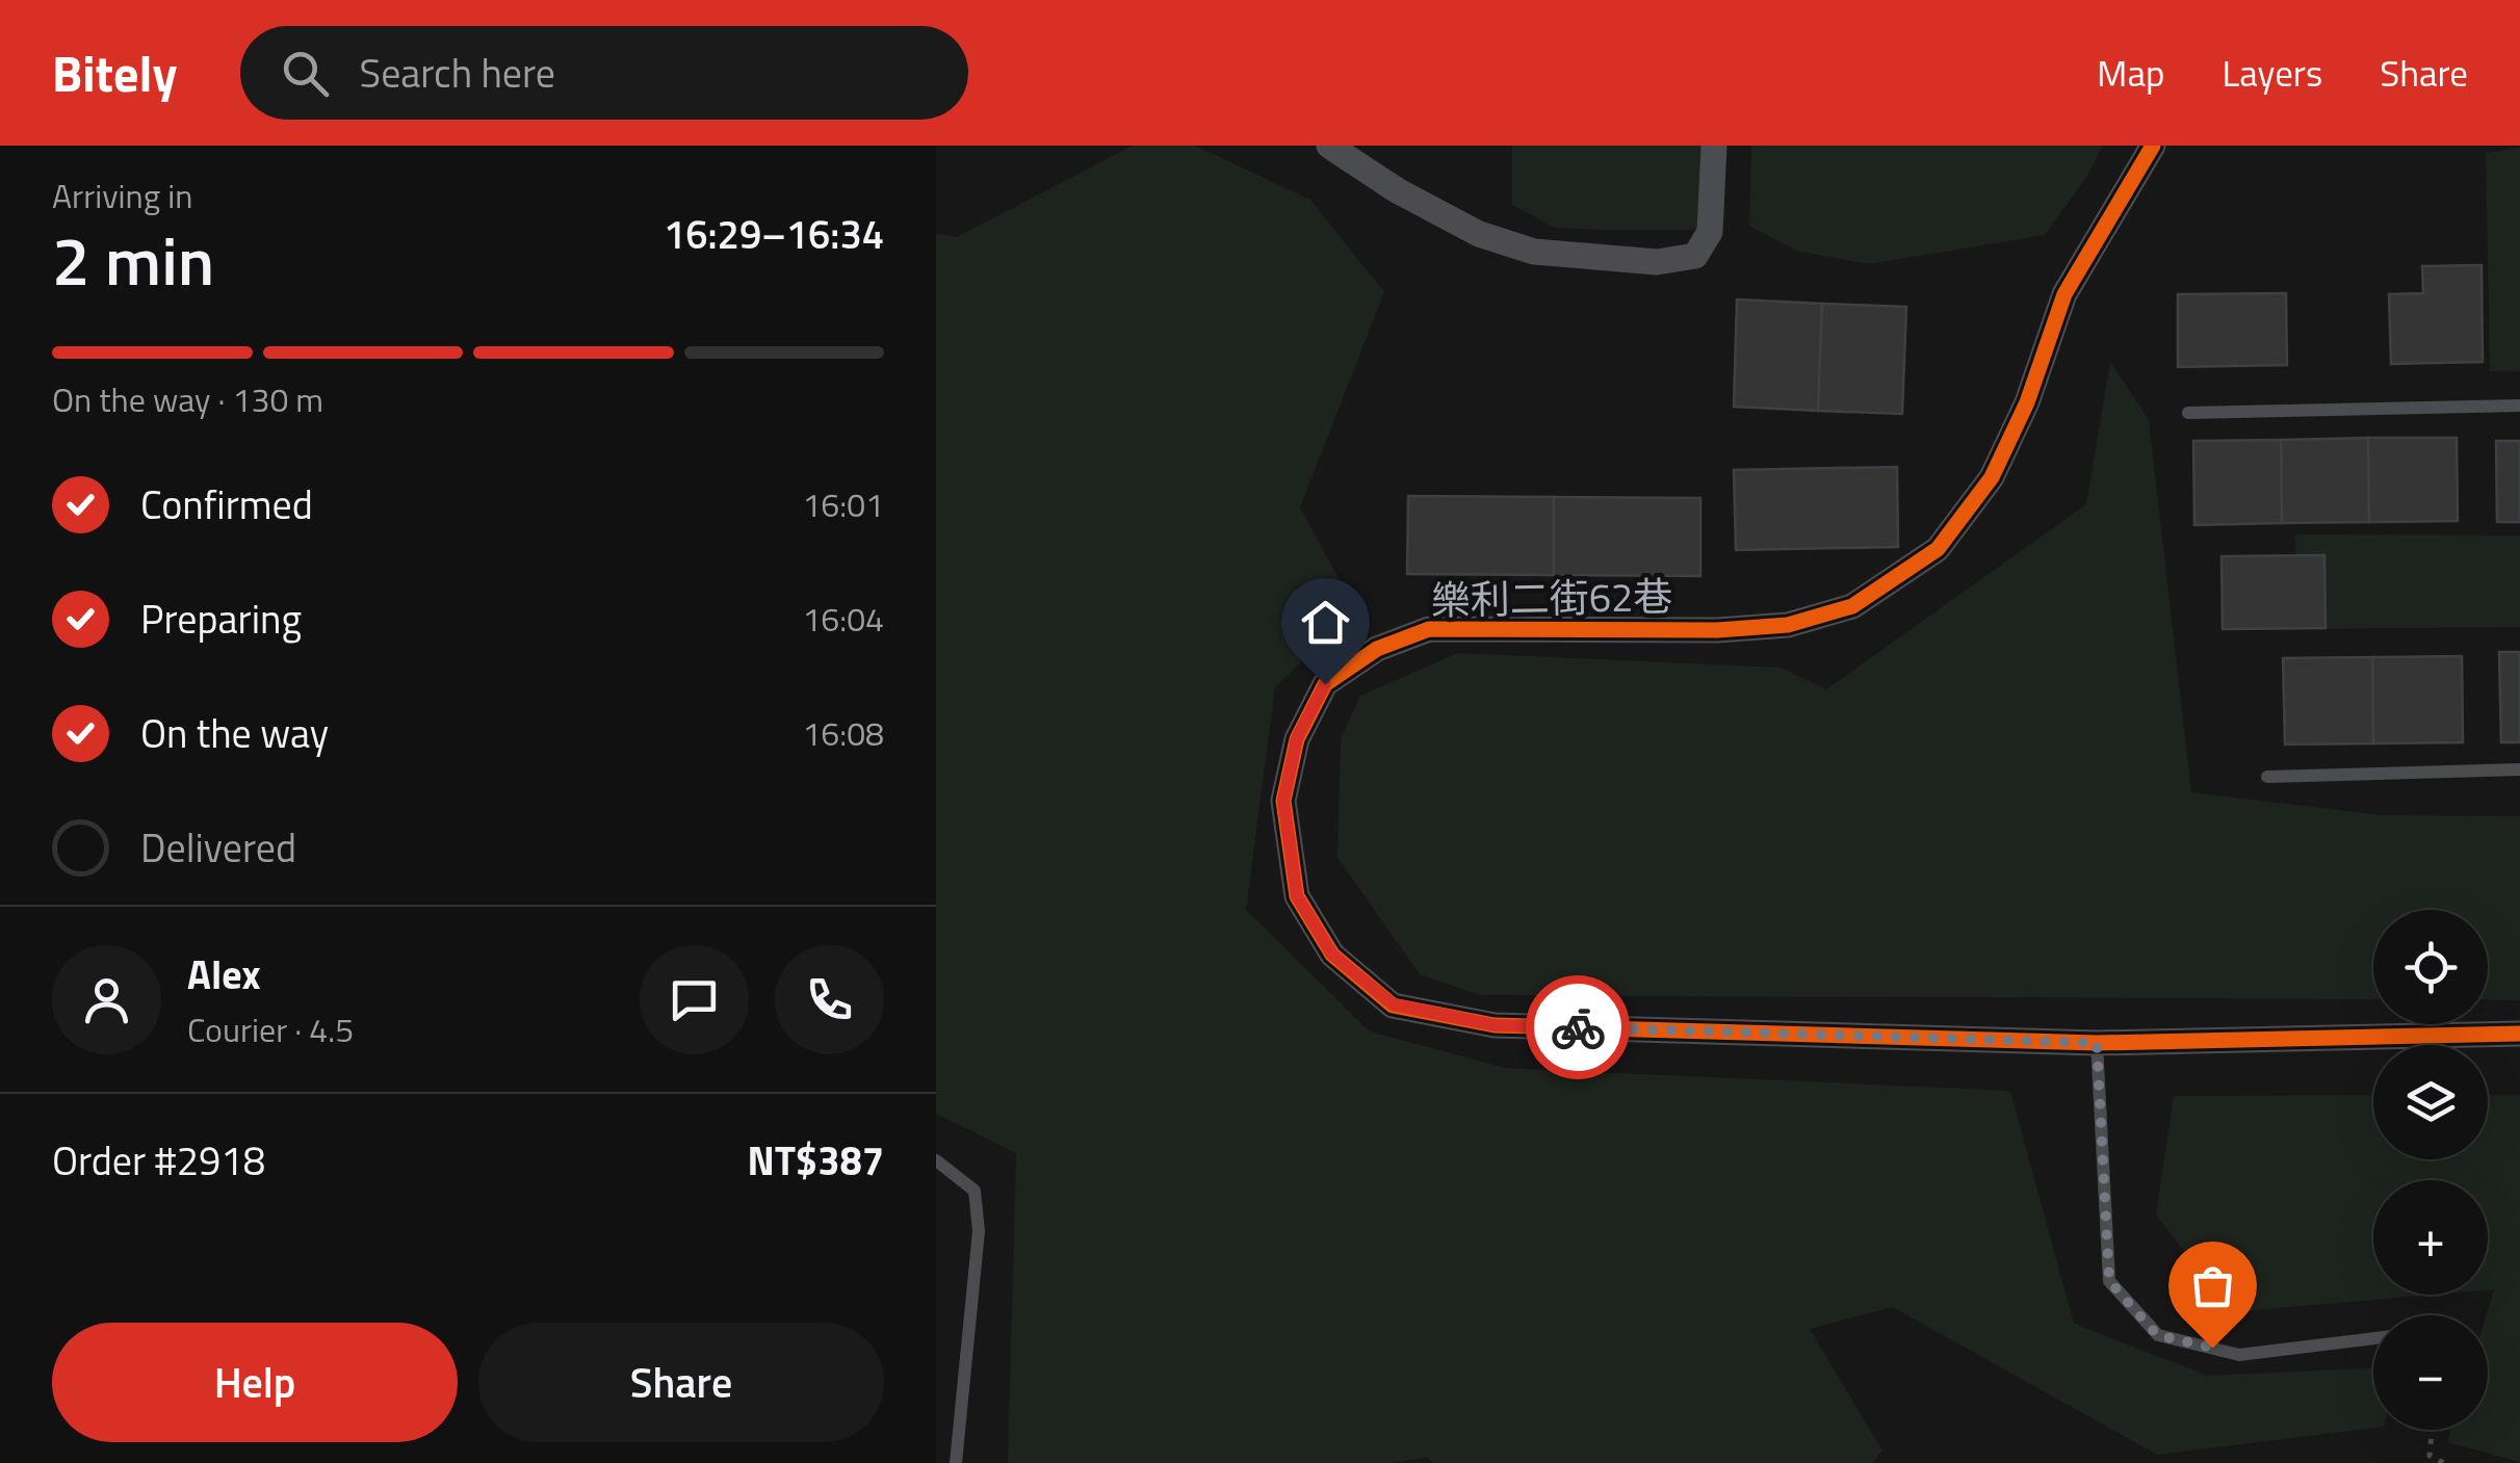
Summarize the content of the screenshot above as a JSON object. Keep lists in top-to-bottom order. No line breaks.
{"streets":{"street":["樂利二街62巷"]},"page":{"header":"Bitely","search":"Search here","nav":["Map","Layers","Share"],"heading":["2 min","Arriving in","16:29–16:34"],"panel":["Alex","Courier · 4.5","Order #2918","NT$387"],"bar":"On the way · 130 m","list":[["Confirmed","16:01"],["Preparing","16:04"],["On the way","16:08"],"Delivered"],"map_buttons":["+","−"],"buttons":["Help","Share"]}}
